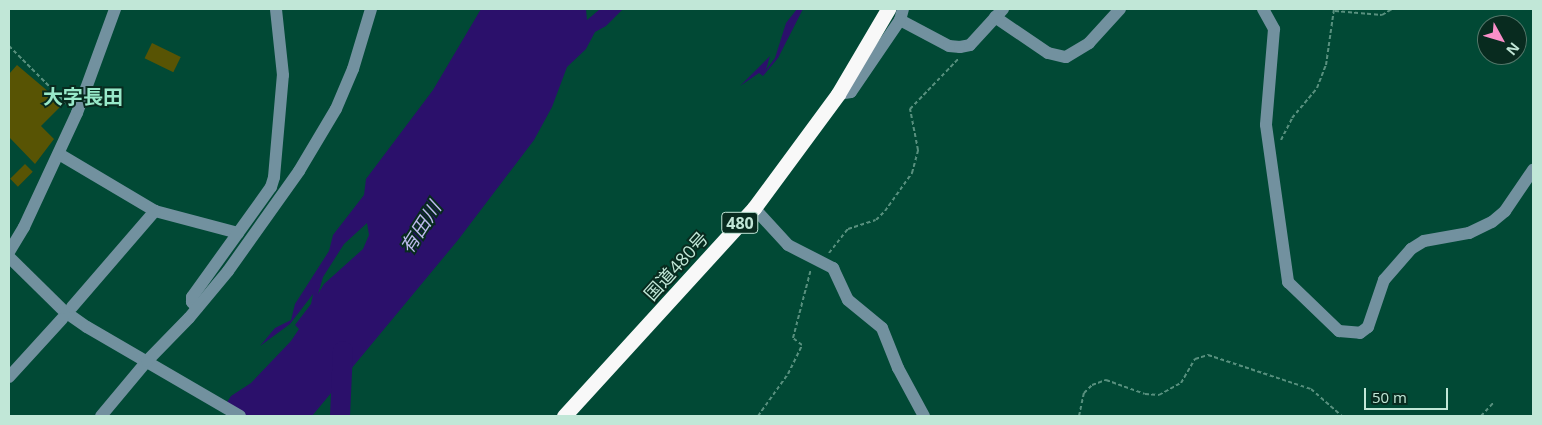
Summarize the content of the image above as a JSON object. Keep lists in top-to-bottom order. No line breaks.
{"streets":{"highway":["480","国道480号"]},"districts":["大字長田"],"water":["有田川"],"scale_bar":"50 m","north":"bottom right"}
